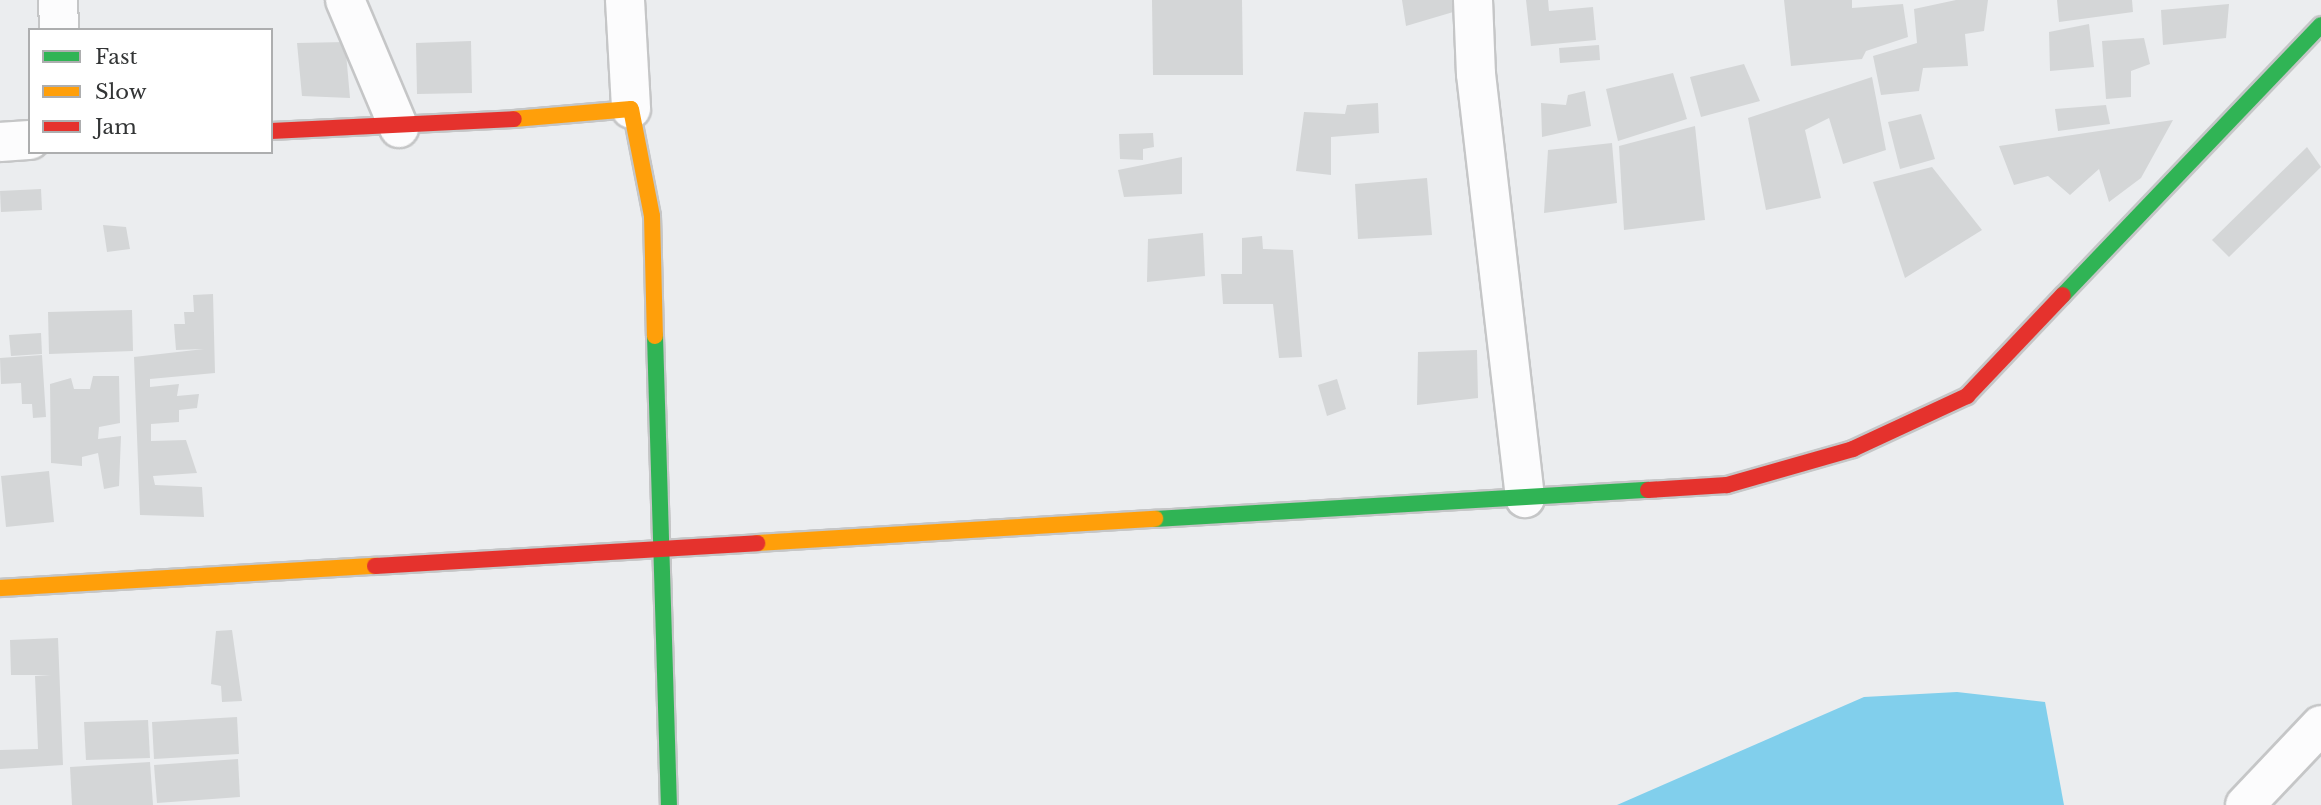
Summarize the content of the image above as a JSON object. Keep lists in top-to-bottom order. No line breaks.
{"legend":["Fast","Slow","Jam"]}
